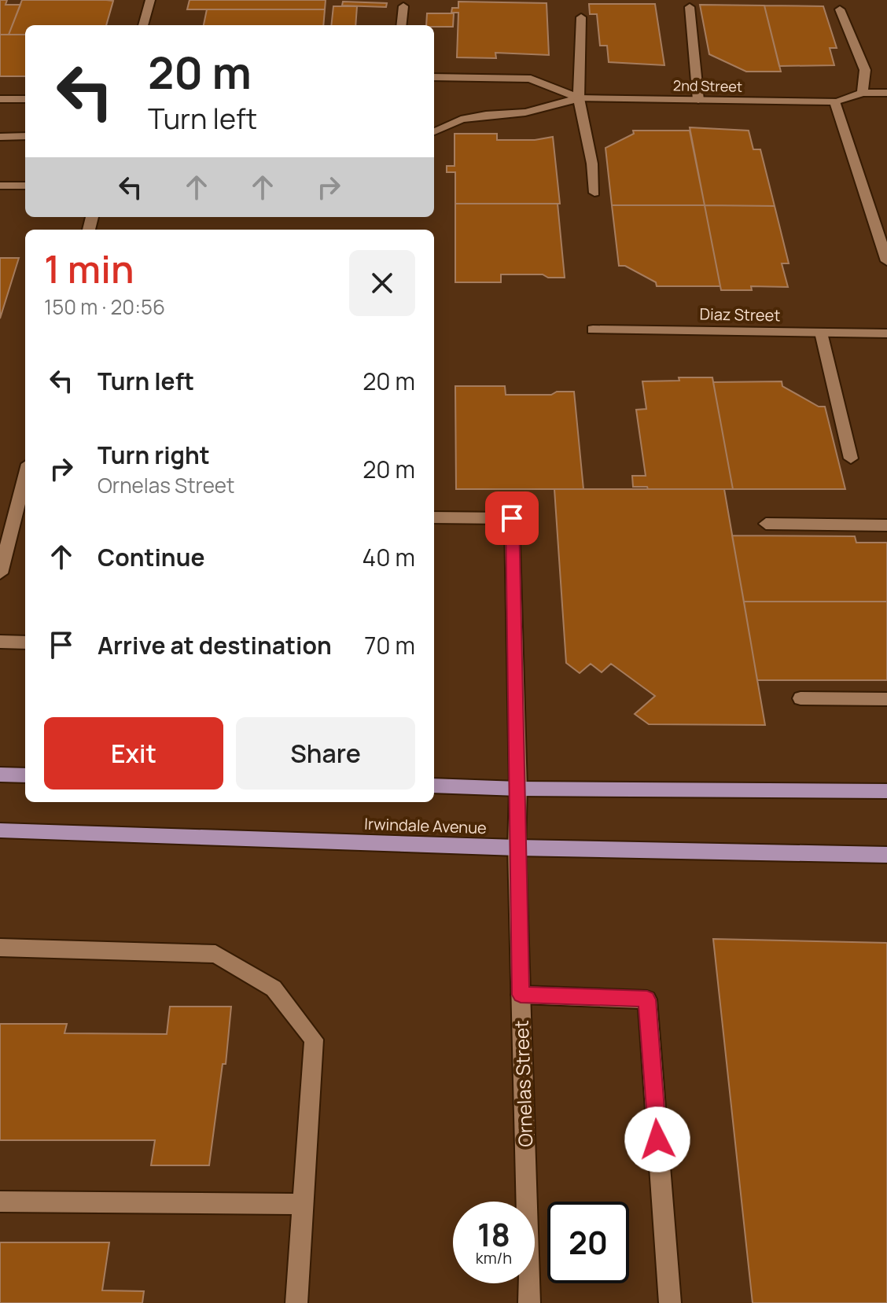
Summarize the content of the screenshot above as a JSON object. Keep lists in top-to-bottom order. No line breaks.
{"streets":{"main road":["Irwindale Avenue"],"street":["2nd Street","Diaz Street","Ornelas Street"]},"crossings":[["Irwindale Avenue","Ornelas Street"]],"page":{"turn":["20 m","Turn left"],"heading":["1 min","150 m · 20:56"],"list":[{"name":"Turn left","value":"20 m"},{"name":"Turn right","note":"Ornelas Street","value":"20 m"},{"name":"Continue","value":"40 m"},{"name":"Arrive at destination","value":"70 m"}],"buttons":["Exit","Share"],"speed":"18 km/h","limit":"20"}}
